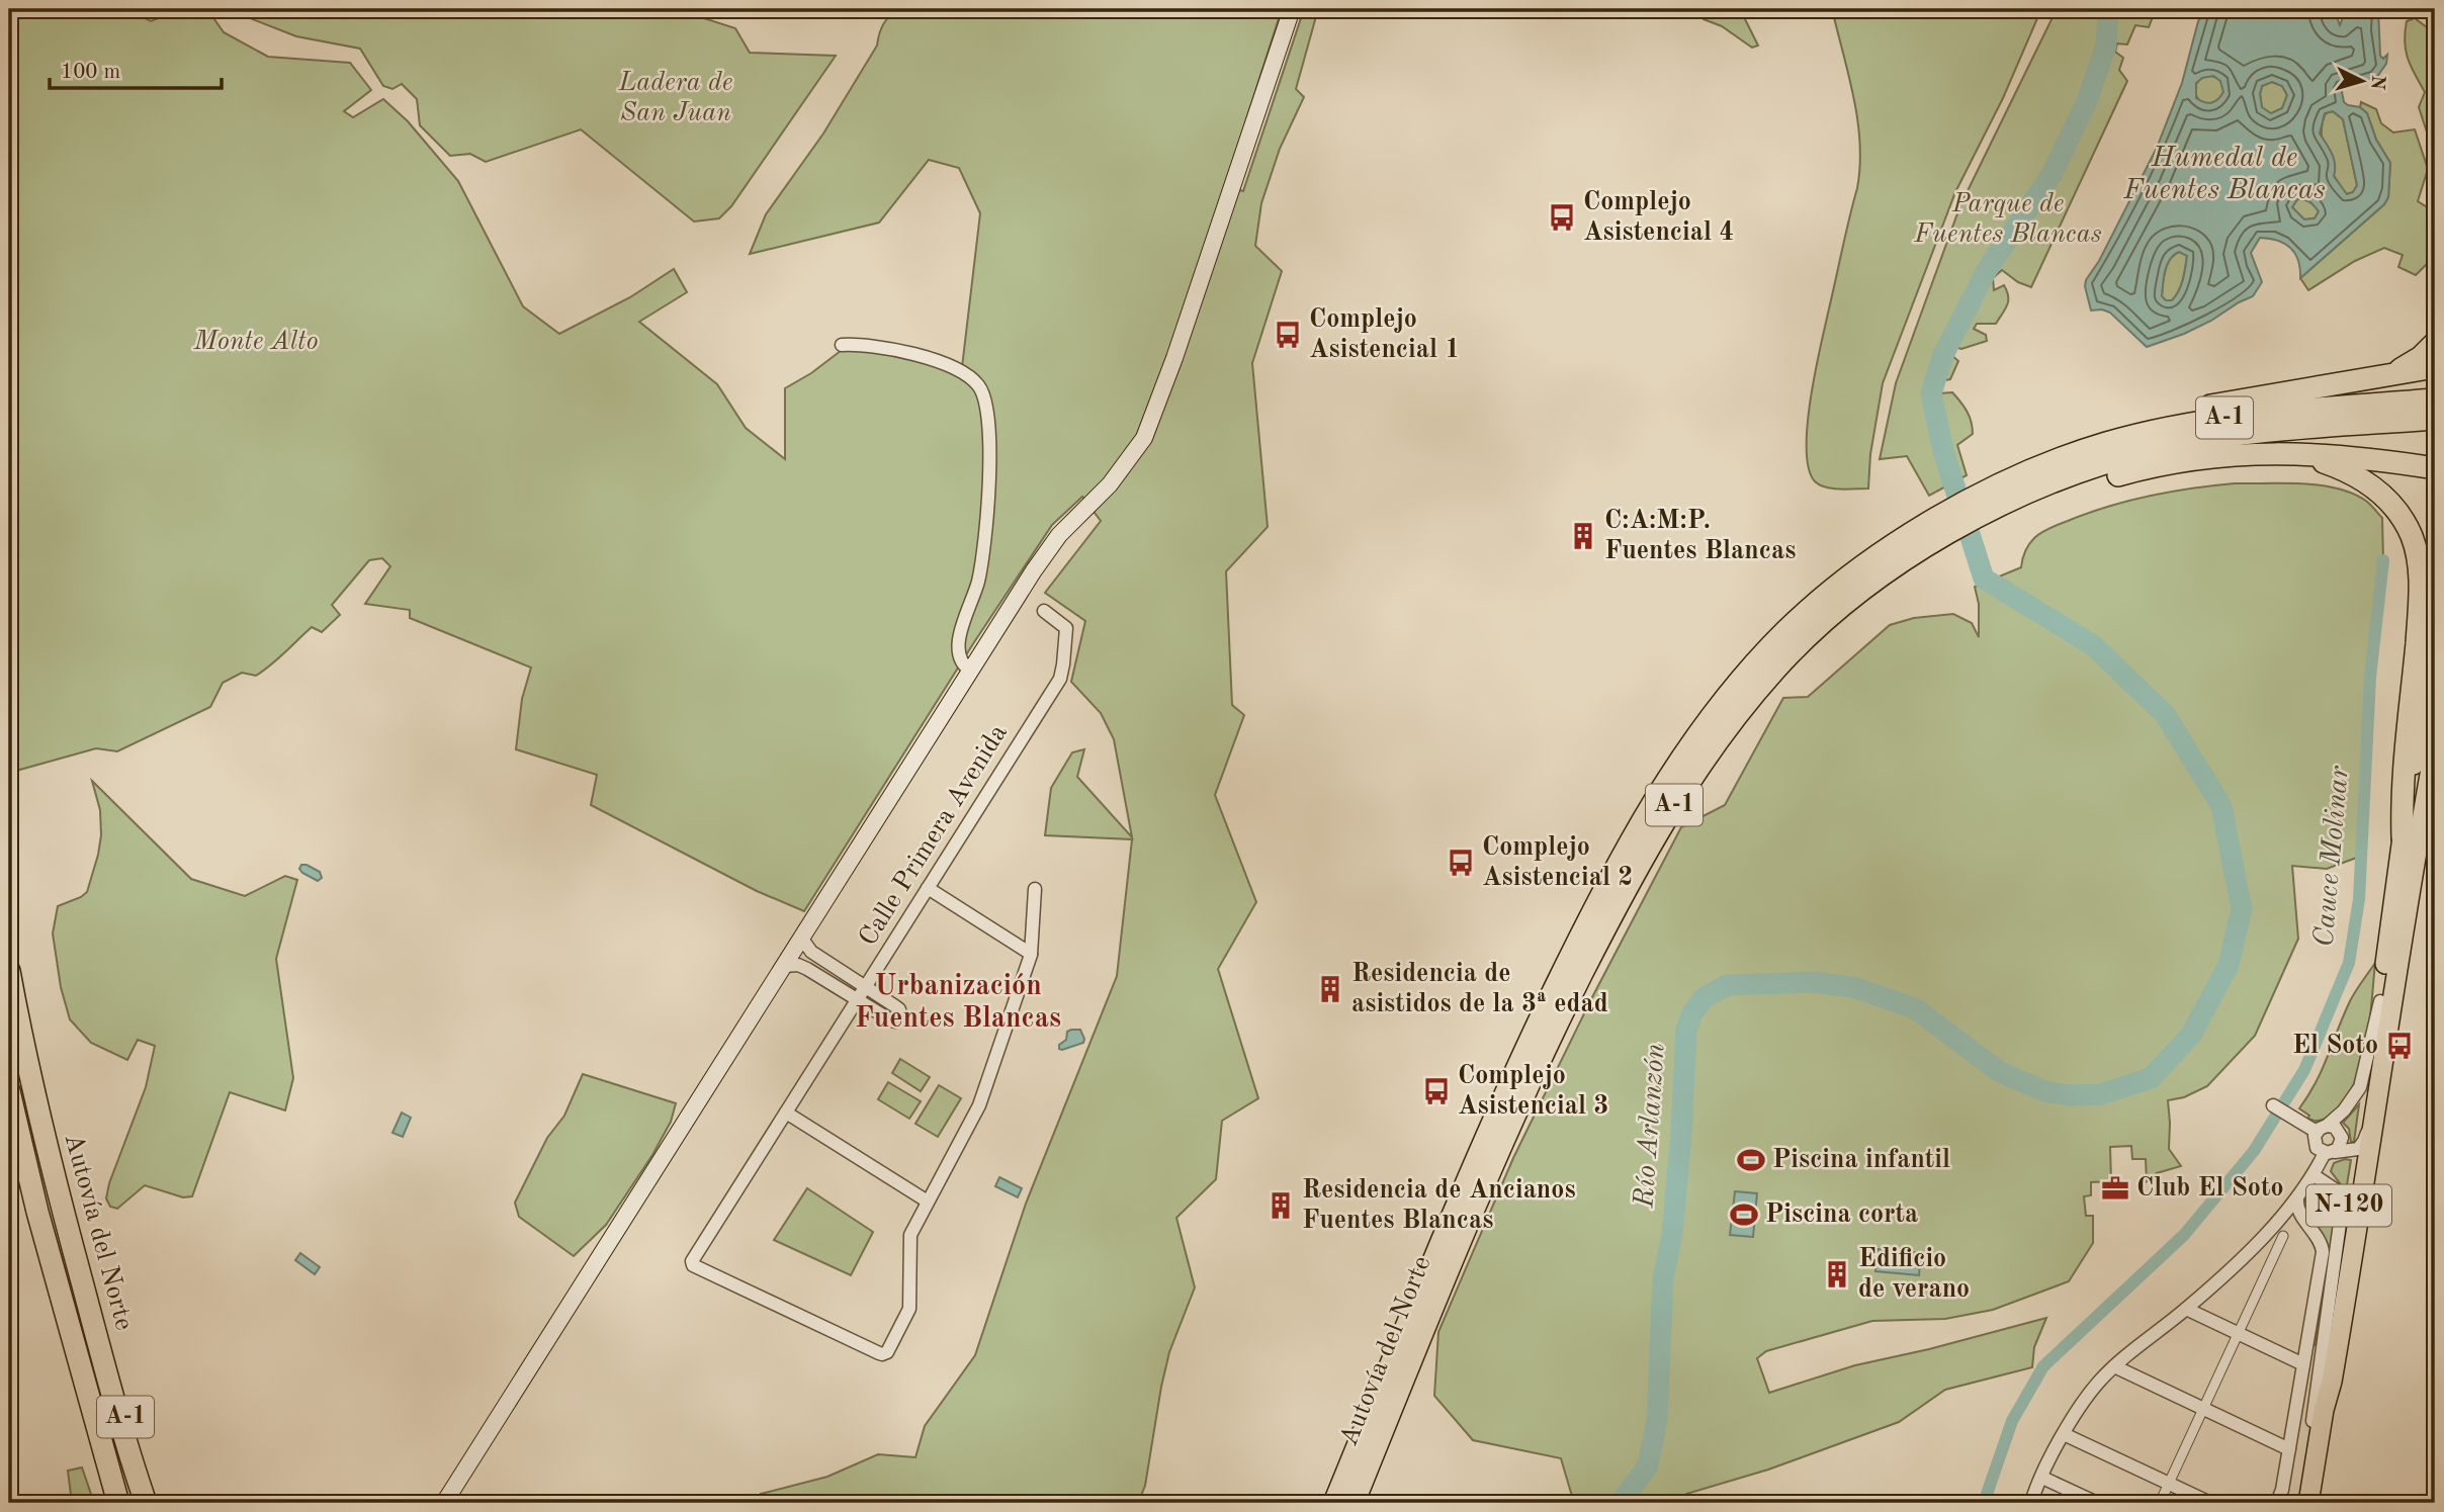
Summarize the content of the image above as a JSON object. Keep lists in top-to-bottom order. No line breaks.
{"streets":{"highway":["A-1","N-120","Autovía del Norte"],"street":["Calle Primera Avenida"]},"crossings":[["A-1","Autovía del Norte"]],"districts":["Urbanización Fuentes Blancas"],"water":["Humedal de Fuentes Blancas","Cauce Molinar","Río Arlanzón"],"parks":["Ladera de San Juan","Parque de Fuentes Blancas","Monte Alto"],"places":{"bus stop":["Complejo Asistencial 4","Complejo Asistencial 1","Complejo Asistencial 2","El Soto","Complejo Asistencial 3"],"building":["C:A:M:P. Fuentes Blancas","Residencia de asistidos de la 3ª edad","Residencia de Ancianos Fuentes Blancas","Edificio de verano"],"sports":["Piscina infantil","Piscina corta"],"office":["Club El Soto"]},"scale_bar":"100 m","north":"right"}
